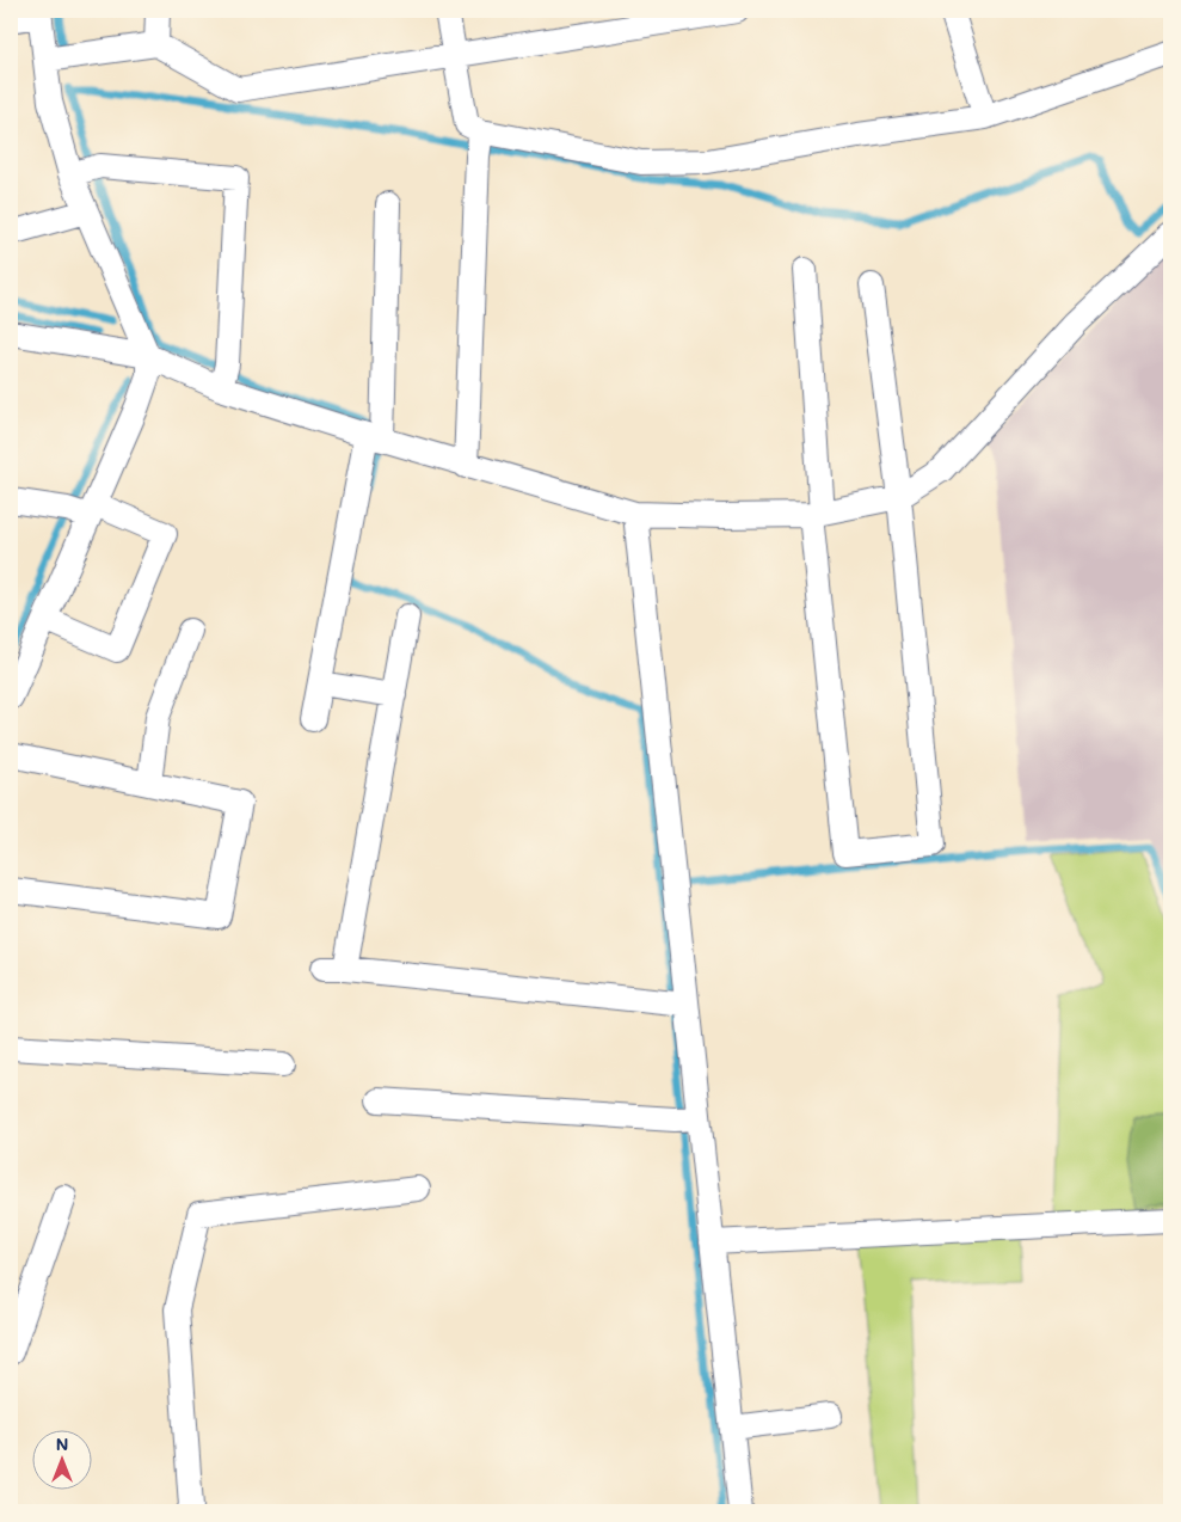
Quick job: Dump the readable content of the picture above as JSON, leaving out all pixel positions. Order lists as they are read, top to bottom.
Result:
{
  "north": "top"
}
